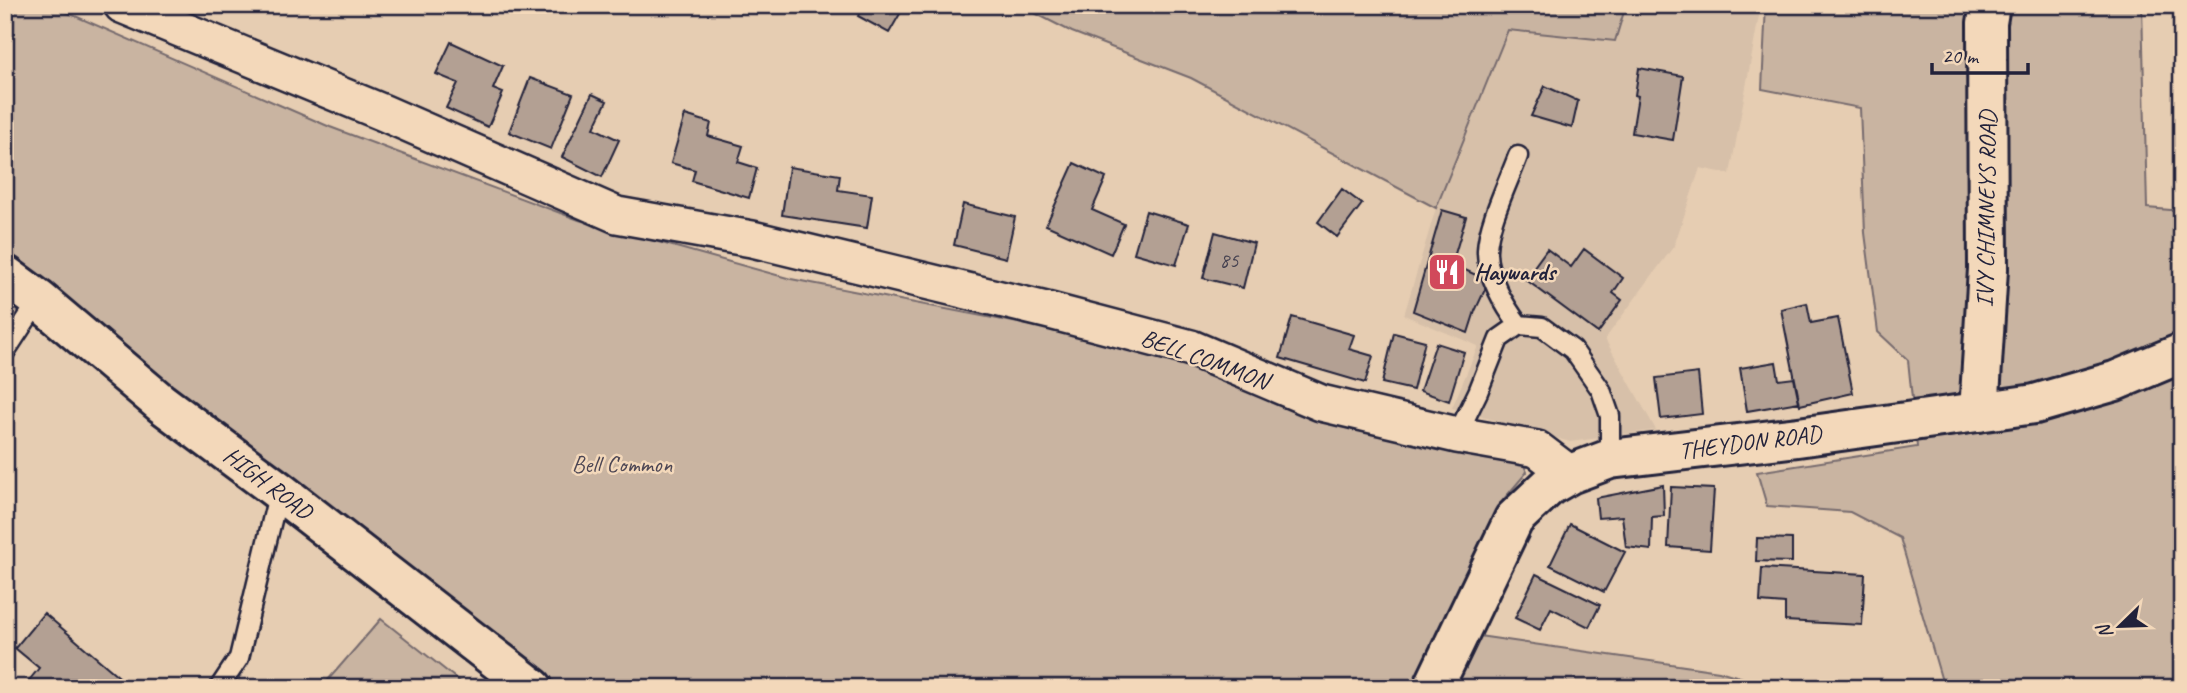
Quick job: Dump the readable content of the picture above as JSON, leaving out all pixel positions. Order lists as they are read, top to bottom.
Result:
{
  "streets": {
    "street": [
      "IVY CHIMNEYS ROAD",
      "BELL COMMON",
      "THEYDON ROAD",
      "HIGH ROAD"
    ]
  },
  "crossings": [
    ["IVY CHIMNEYS ROAD", "THEYDON ROAD"],
    ["BELL COMMON", "THEYDON ROAD"]
  ],
  "parks": ["Bell Common"],
  "places": {
    "restaurant": ["Haywards"]
  },
  "house_numbers": ["85"],
  "scale_bar": "20 m",
  "north": "bottom left"
}
